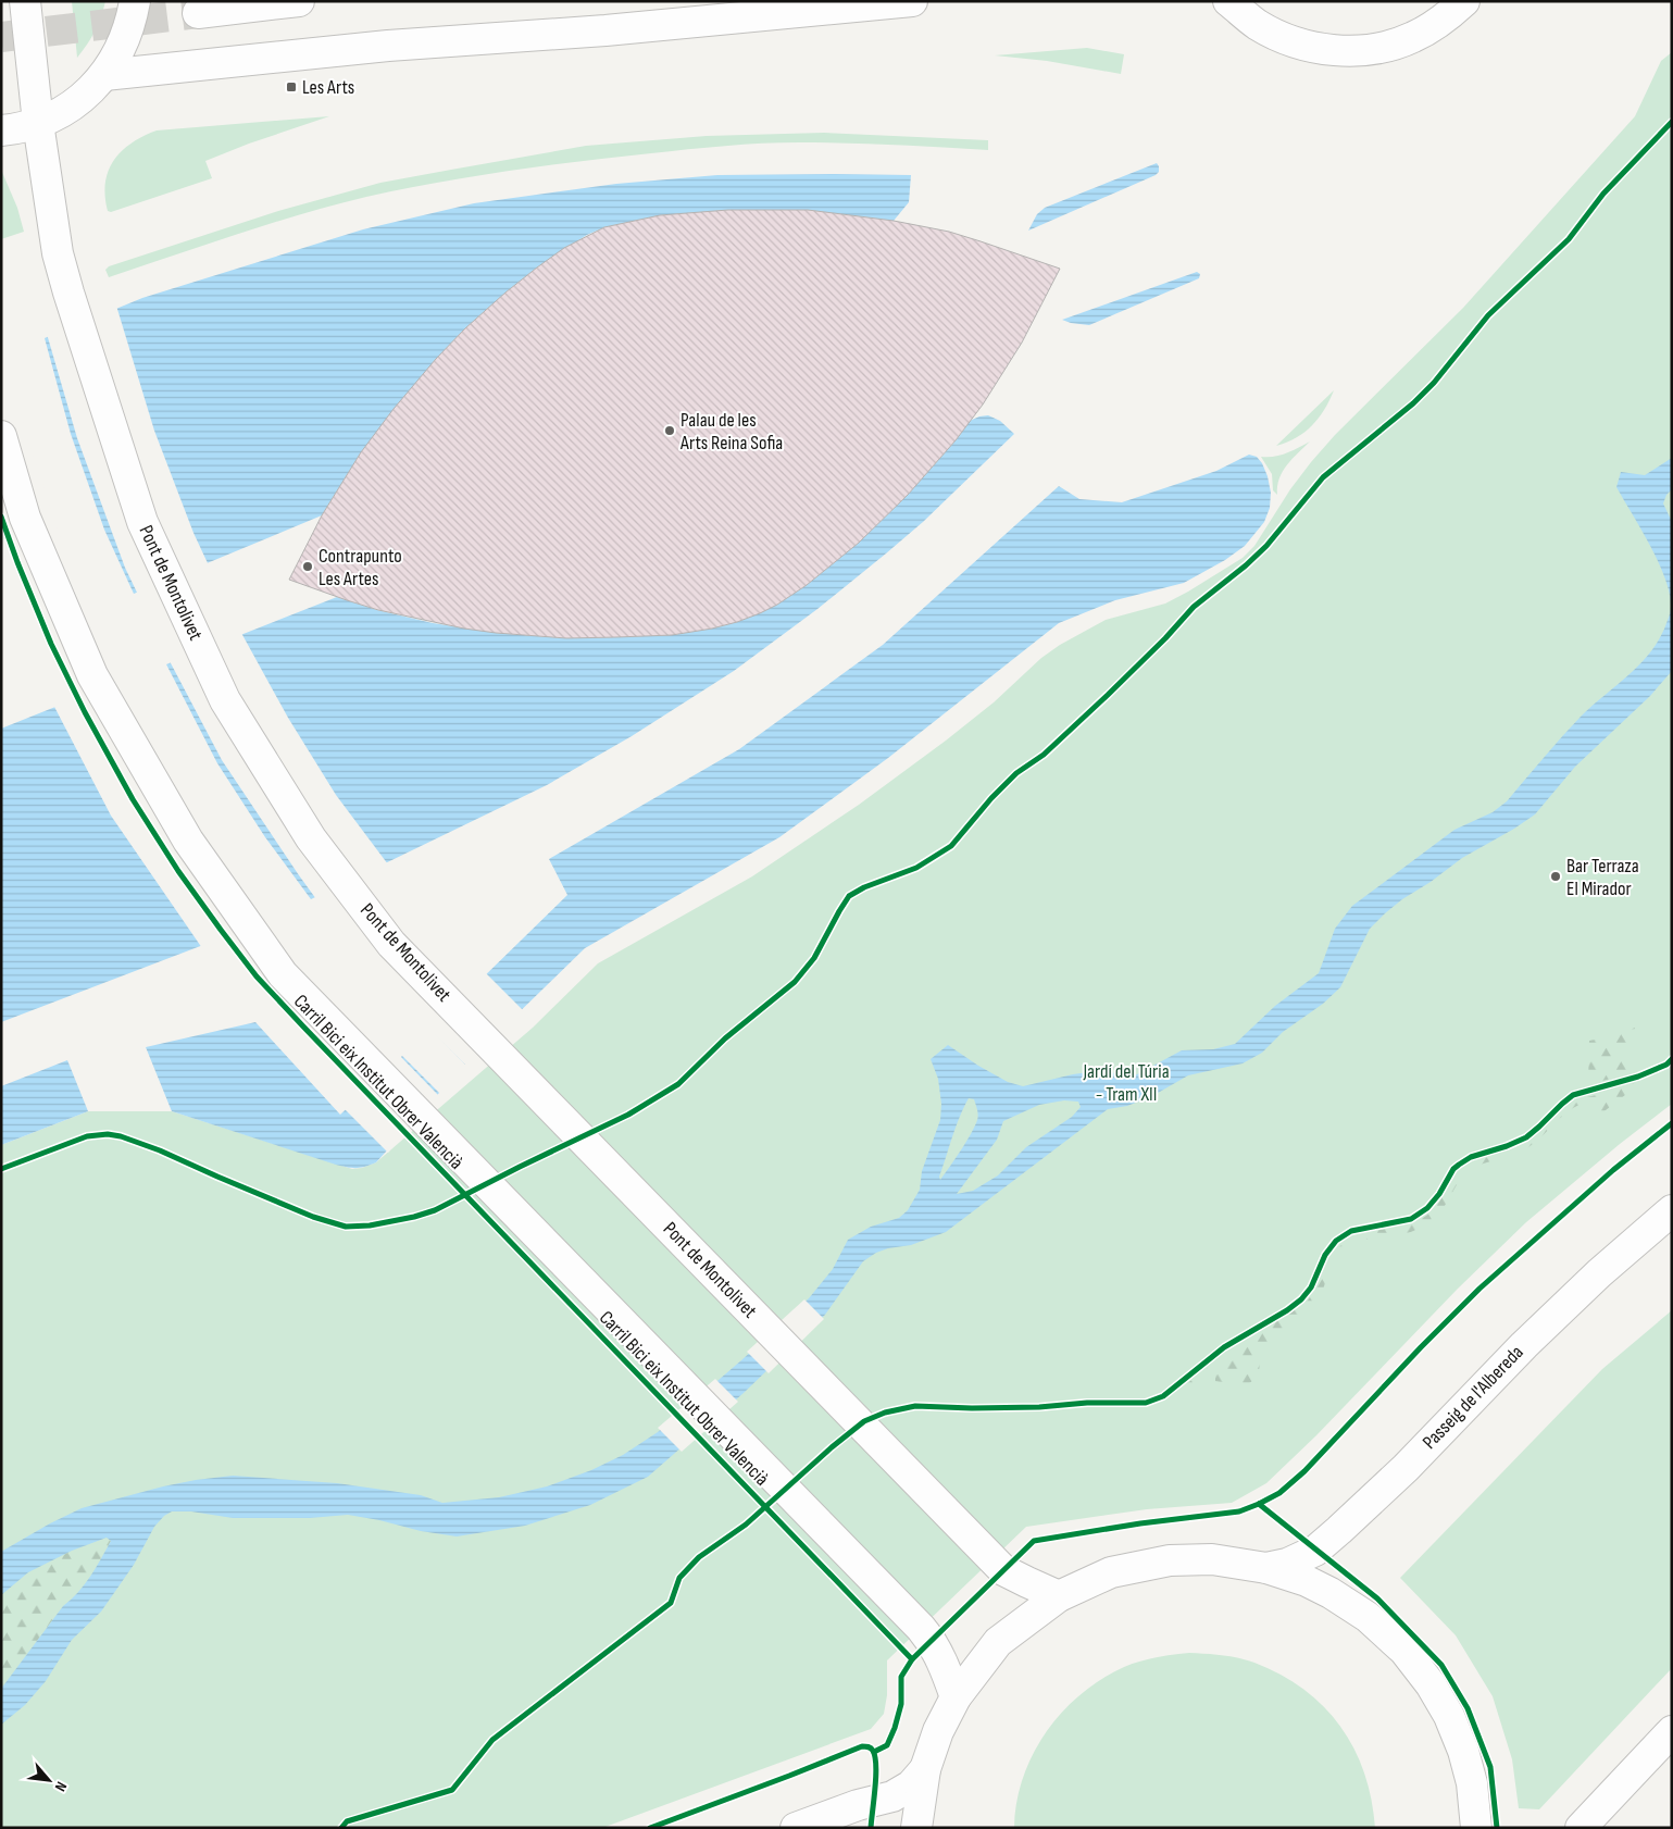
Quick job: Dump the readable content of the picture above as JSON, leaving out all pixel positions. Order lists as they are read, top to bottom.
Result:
{
  "streets": {
    "main road": ["Pont de Montolivet", "Passeig de l'Albereda"],
    "cycle path": ["Carril Bici eix Institut Obrer Valencià"]
  },
  "parks": ["Jardí del Túria - Tram XII"],
  "places": {
    "transit": ["Les Arts"],
    "other": ["Palau de les Arts Reina Sofia", "Contrapunto Les Artes", "Bar Terraza El Mirador"]
  },
  "north": "bottom right"
}
